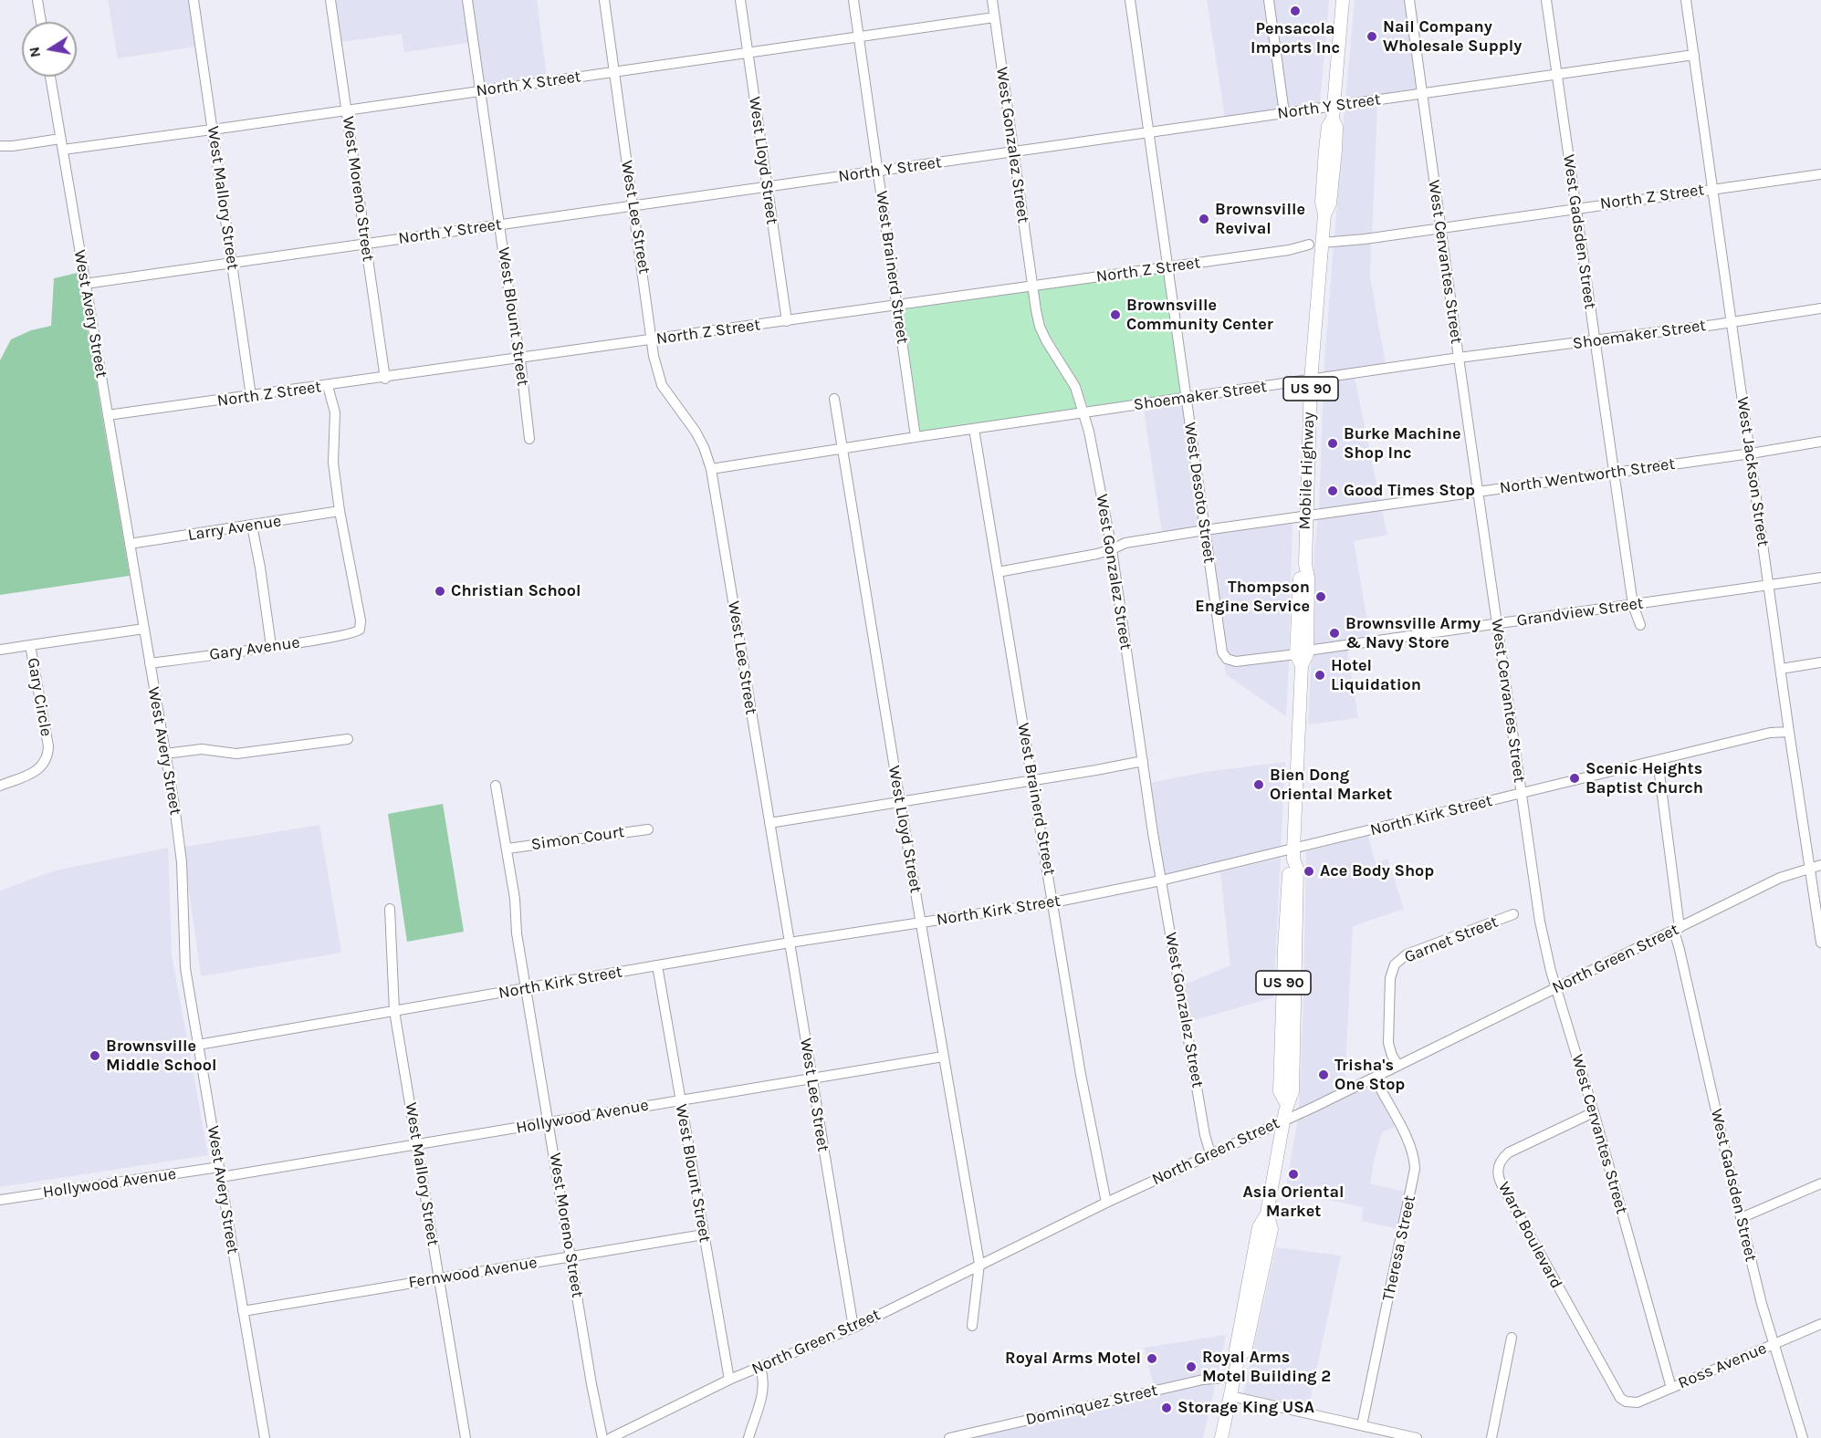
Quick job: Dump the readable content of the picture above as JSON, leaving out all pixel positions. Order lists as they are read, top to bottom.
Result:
{
  "streets": {
    "main road": ["US 90", "Mobile Highway"],
    "street": [
      "North X Street",
      "North Y Street",
      "West Gonzalez Street",
      "West Lloyd Street",
      "West Moreno Street",
      "North Z Street",
      "West Mallory Street",
      "West Lee Street",
      "West Gadsden Street",
      "West Cervantes Street",
      "West Brainerd Street",
      "West Avery Street",
      "West Blount Street",
      "Shoemaker Street",
      "West Jackson Street",
      "North Wentworth Street",
      "West Desoto Street",
      "Larry Avenue",
      "Grandview Street",
      "Gary Avenue",
      "Gary Circle",
      "North Kirk Street",
      "Simon Court",
      "Garnet Street",
      "North Green Street",
      "Hollywood Avenue",
      "Ward Boulevard",
      "Theresa Street",
      "Fernwood Avenue",
      "Ross Avenue",
      "Dominquez Street"
    ]
  },
  "crossings": [
    ["North X Street", "West Gonzalez Street"],
    ["North X Street", "West Lloyd Street"],
    ["North X Street", "West Moreno Street"],
    ["North X Street", "West Mallory Street"],
    ["North X Street", "West Lee Street"],
    ["North X Street", "West Brainerd Street"],
    ["North X Street", "West Avery Street"],
    ["North X Street", "West Blount Street"],
    ["North Y Street", "West Gonzalez Street"],
    ["North Y Street", "West Lloyd Street"],
    ["North Y Street", "West Moreno Street"],
    ["North Y Street", "West Mallory Street"],
    ["North Y Street", "West Lee Street"],
    ["North Y Street", "West Gadsden Street"],
    ["North Y Street", "West Cervantes Street"],
    ["North Y Street", "West Brainerd Street"],
    ["North Y Street", "West Avery Street"],
    ["North Y Street", "West Blount Street"],
    ["North Y Street", "Mobile Highway"],
    ["North Y Street", "West Jackson Street"],
    ["North Y Street", "West Desoto Street"],
    ["West Gonzalez Street", "North Z Street"],
    ["West Gonzalez Street", "Shoemaker Street"],
    ["West Gonzalez Street", "North Wentworth Street"],
    ["West Gonzalez Street", "North Kirk Street"],
    ["West Gonzalez Street", "North Green Street"],
    ["West Lloyd Street", "North Z Street"],
    ["West Lloyd Street", "Shoemaker Street"],
    ["West Lloyd Street", "North Kirk Street"],
    ["West Lloyd Street", "North Green Street"],
    ["West Lloyd Street", "Hollywood Avenue"],
    ["West Moreno Street", "North Z Street"],
    ["West Moreno Street", "North Kirk Street"],
    ["West Moreno Street", "Simon Court"],
    ["West Moreno Street", "Hollywood Avenue"],
    ["West Moreno Street", "Fernwood Avenue"],
    ["North Z Street", "West Mallory Street"],
    ["North Z Street", "West Lee Street"],
    ["North Z Street", "West Gadsden Street"],
    ["North Z Street", "West Cervantes Street"],
    ["North Z Street", "West Brainerd Street"],
    ["North Z Street", "West Avery Street"],
    ["North Z Street", "West Blount Street"],
    ["North Z Street", "Mobile Highway"],
    ["North Z Street", "West Jackson Street"],
    ["North Z Street", "West Desoto Street"],
    ["West Mallory Street", "North Kirk Street"],
    ["West Mallory Street", "Hollywood Avenue"],
    ["West Mallory Street", "Fernwood Avenue"],
    ["West Lee Street", "Shoemaker Street"],
    ["West Lee Street", "North Kirk Street"],
    ["West Lee Street", "North Green Street"],
    ["West Lee Street", "Hollywood Avenue"],
    ["West Gadsden Street", "Shoemaker Street"],
    ["West Gadsden Street", "North Wentworth Street"],
    ["West Gadsden Street", "Grandview Street"],
    ["West Gadsden Street", "North Kirk Street"],
    ["West Gadsden Street", "North Green Street"],
    ["West Gadsden Street", "Ross Avenue"],
    ["West Cervantes Street", "Shoemaker Street"],
    ["West Cervantes Street", "North Wentworth Street"],
    ["West Cervantes Street", "Grandview Street"],
    ["West Cervantes Street", "North Kirk Street"],
    ["West Cervantes Street", "North Green Street"],
    ["West Cervantes Street", "Ward Boulevard"],
    ["West Cervantes Street", "Ross Avenue"],
    ["West Brainerd Street", "Shoemaker Street"],
    ["West Brainerd Street", "North Wentworth Street"],
    ["West Brainerd Street", "North Kirk Street"],
    ["West Brainerd Street", "North Green Street"],
    ["West Avery Street", "Larry Avenue"],
    ["West Avery Street", "Gary Avenue"],
    ["West Avery Street", "Gary Circle"],
    ["West Avery Street", "North Kirk Street"],
    ["West Avery Street", "Hollywood Avenue"],
    ["West Avery Street", "Fernwood Avenue"],
    ["West Blount Street", "North Kirk Street"],
    ["West Blount Street", "North Green Street"],
    ["West Blount Street", "Hollywood Avenue"],
    ["West Blount Street", "Fernwood Avenue"],
    ["Shoemaker Street", "Mobile Highway"],
    ["Shoemaker Street", "West Jackson Street"],
    ["Shoemaker Street", "West Desoto Street"],
    ["Mobile Highway", "North Wentworth Street"],
    ["Mobile Highway", "Grandview Street"],
    ["Mobile Highway", "North Kirk Street"],
    ["Mobile Highway", "North Green Street"],
    ["Mobile Highway", "Dominquez Street"],
    ["West Jackson Street", "North Wentworth Street"],
    ["West Jackson Street", "Grandview Street"],
    ["West Jackson Street", "North Kirk Street"],
    ["West Jackson Street", "North Green Street"],
    ["North Wentworth Street", "West Desoto Street"],
    ["West Desoto Street", "Grandview Street"],
    ["Larry Avenue", "Gary Avenue"],
    ["Garnet Street", "North Green Street"],
    ["North Green Street", "Theresa Street"],
    ["Ward Boulevard", "Ross Avenue"]
  ],
  "places": [
    "Pensacola Imports Inc",
    "Nail Company Wholesale Supply",
    "Brownsville Revival",
    "Brownsville Community Center",
    "Burke Machine Shop Inc",
    "Good Times Stop",
    "Christian School",
    "Thompson Engine Service",
    "Brownsville Army & Navy Store",
    "Hotel Liquidation",
    "Scenic Heights Baptist Church",
    "Bien Dong Oriental Market",
    "Ace Body Shop",
    "Brownsville Middle School",
    "Trisha's One Stop",
    "Asia Oriental Market",
    "Royal Arms Motel",
    "Royal Arms Motel Building 2",
    "Storage King USA"
  ],
  "north": "left"
}
